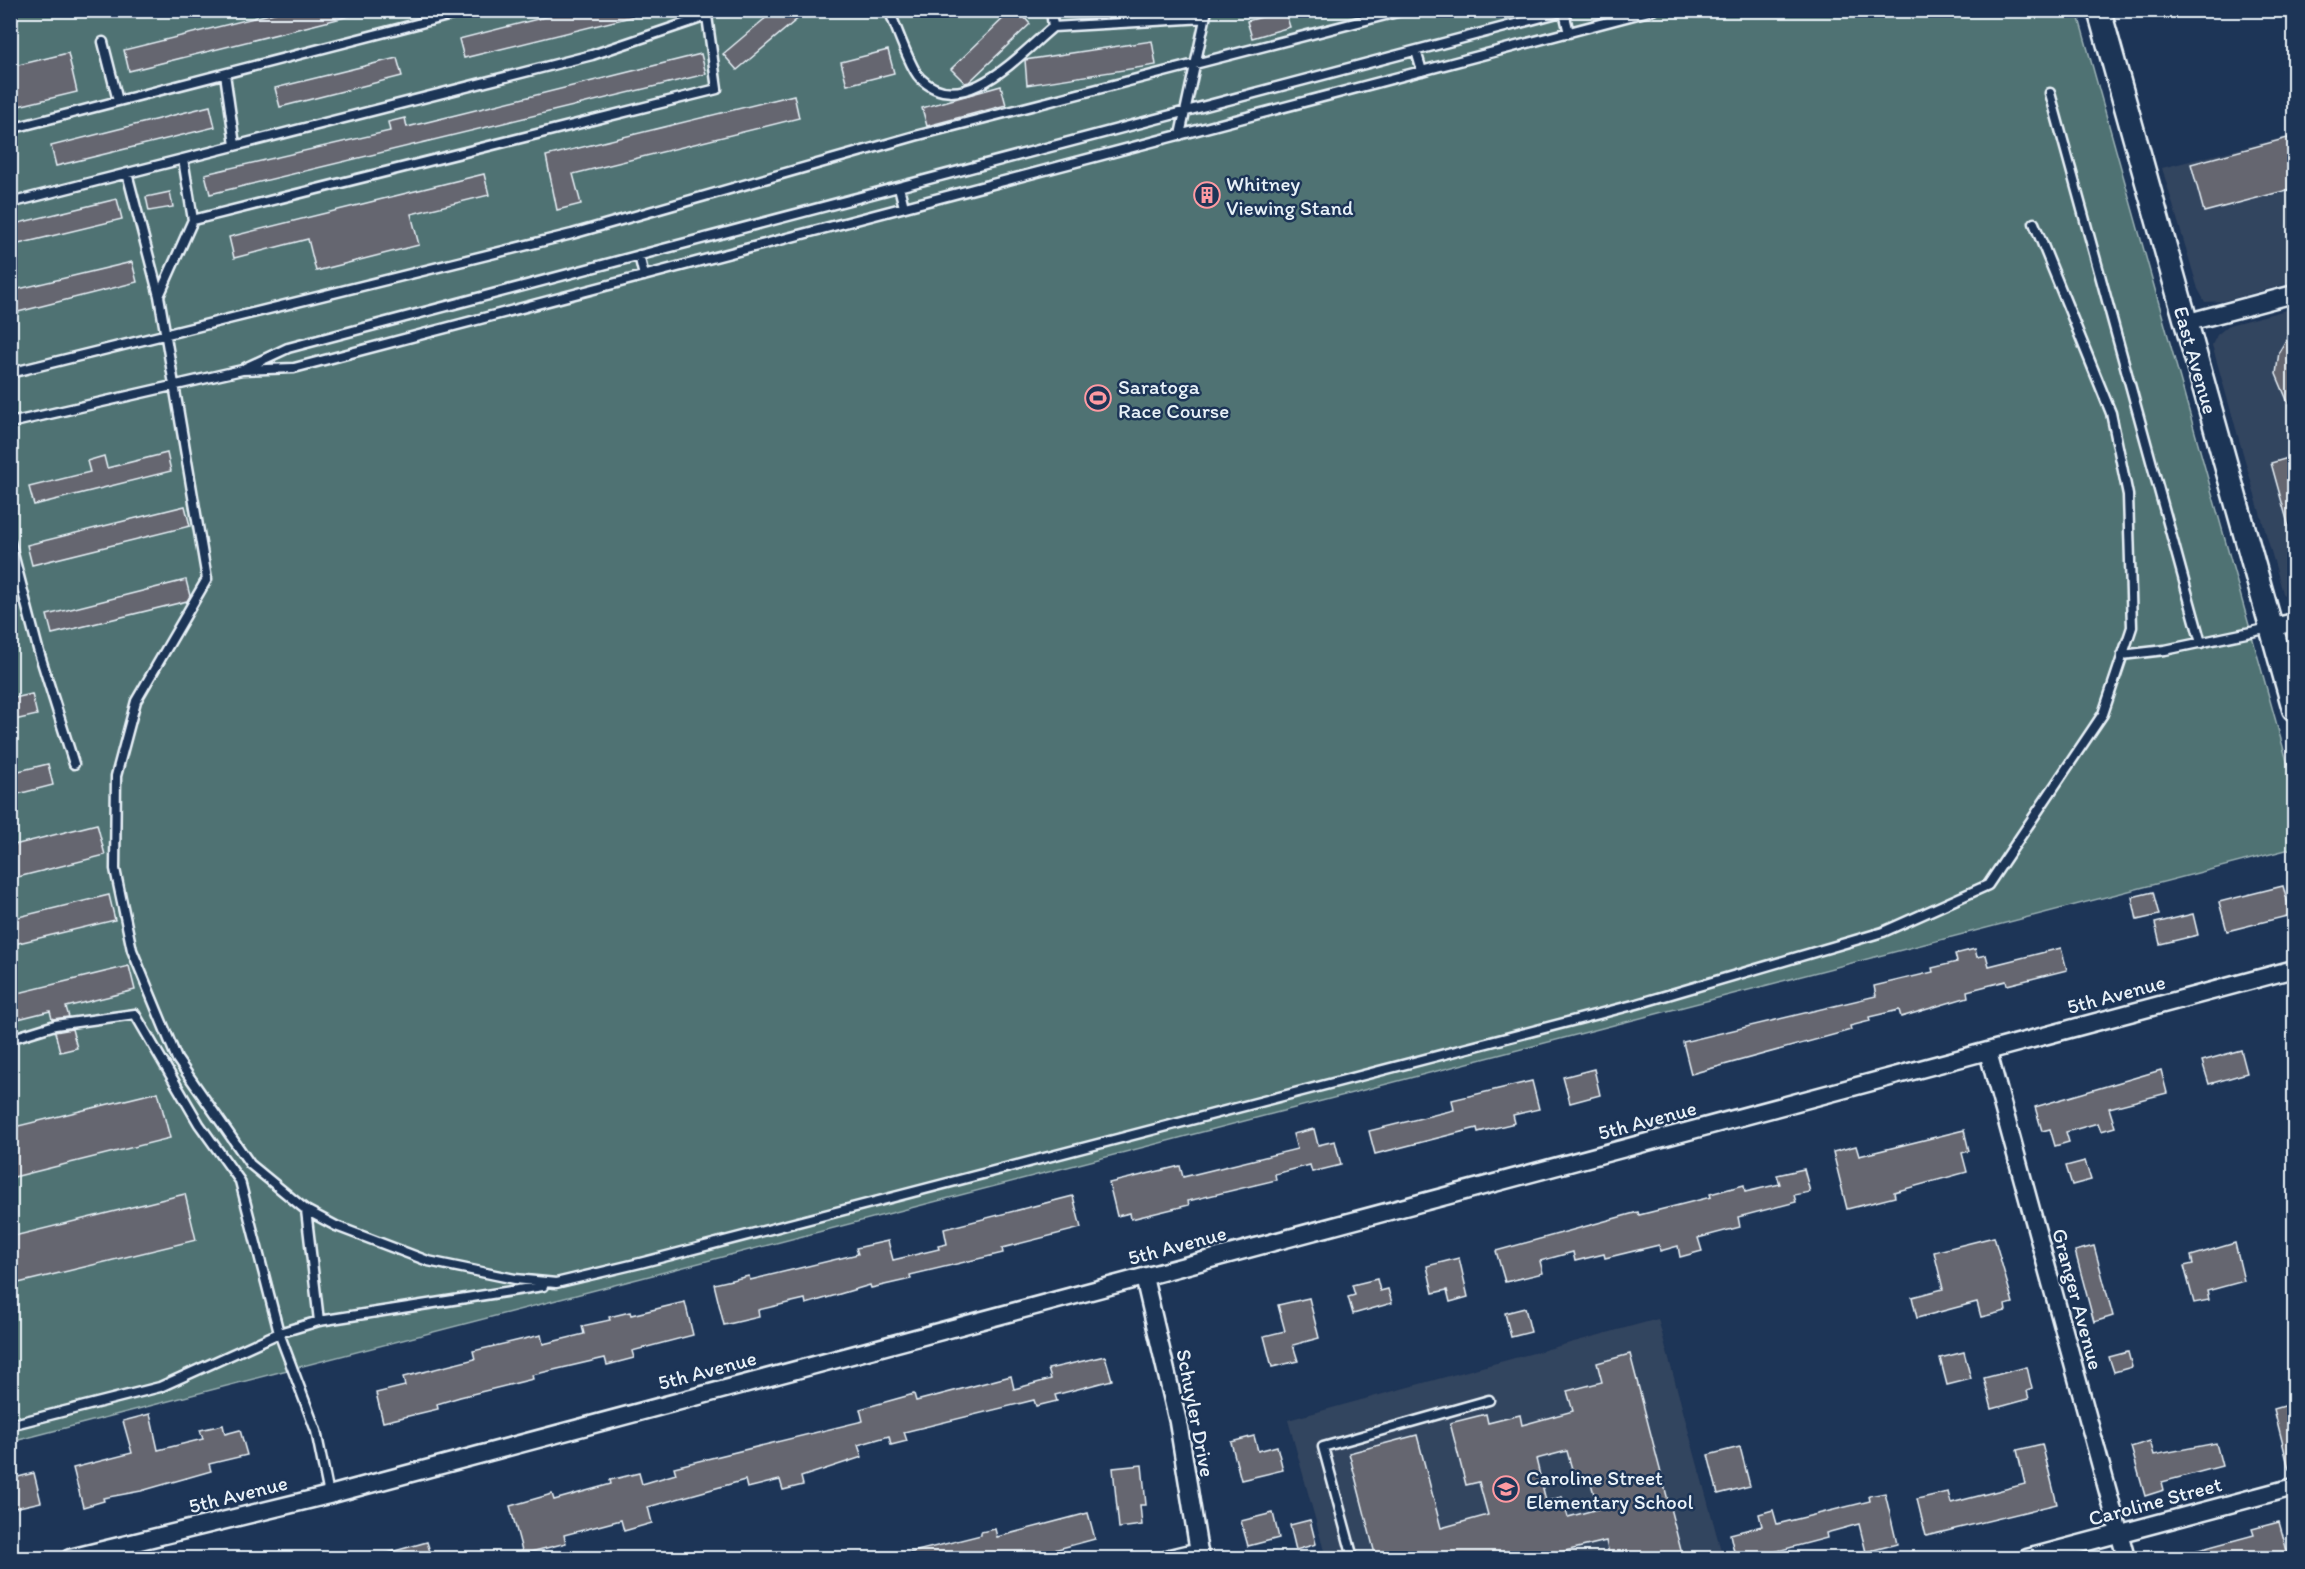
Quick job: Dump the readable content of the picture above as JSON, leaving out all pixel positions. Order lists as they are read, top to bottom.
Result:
{
  "streets": {
    "street": [
      "East Avenue",
      "5th Avenue",
      "Granger Avenue",
      "Schuyler Drive",
      "Caroline Street"
    ]
  },
  "crossings": [
    ["5th Avenue", "Granger Avenue"],
    ["5th Avenue", "Schuyler Drive"],
    ["Granger Avenue", "Caroline Street"]
  ],
  "places": {
    "building": ["Whitney Viewing Stand"],
    "sports": ["Saratoga Race Course"],
    "school or university": ["Caroline Street Elementary School"]
  }
}
